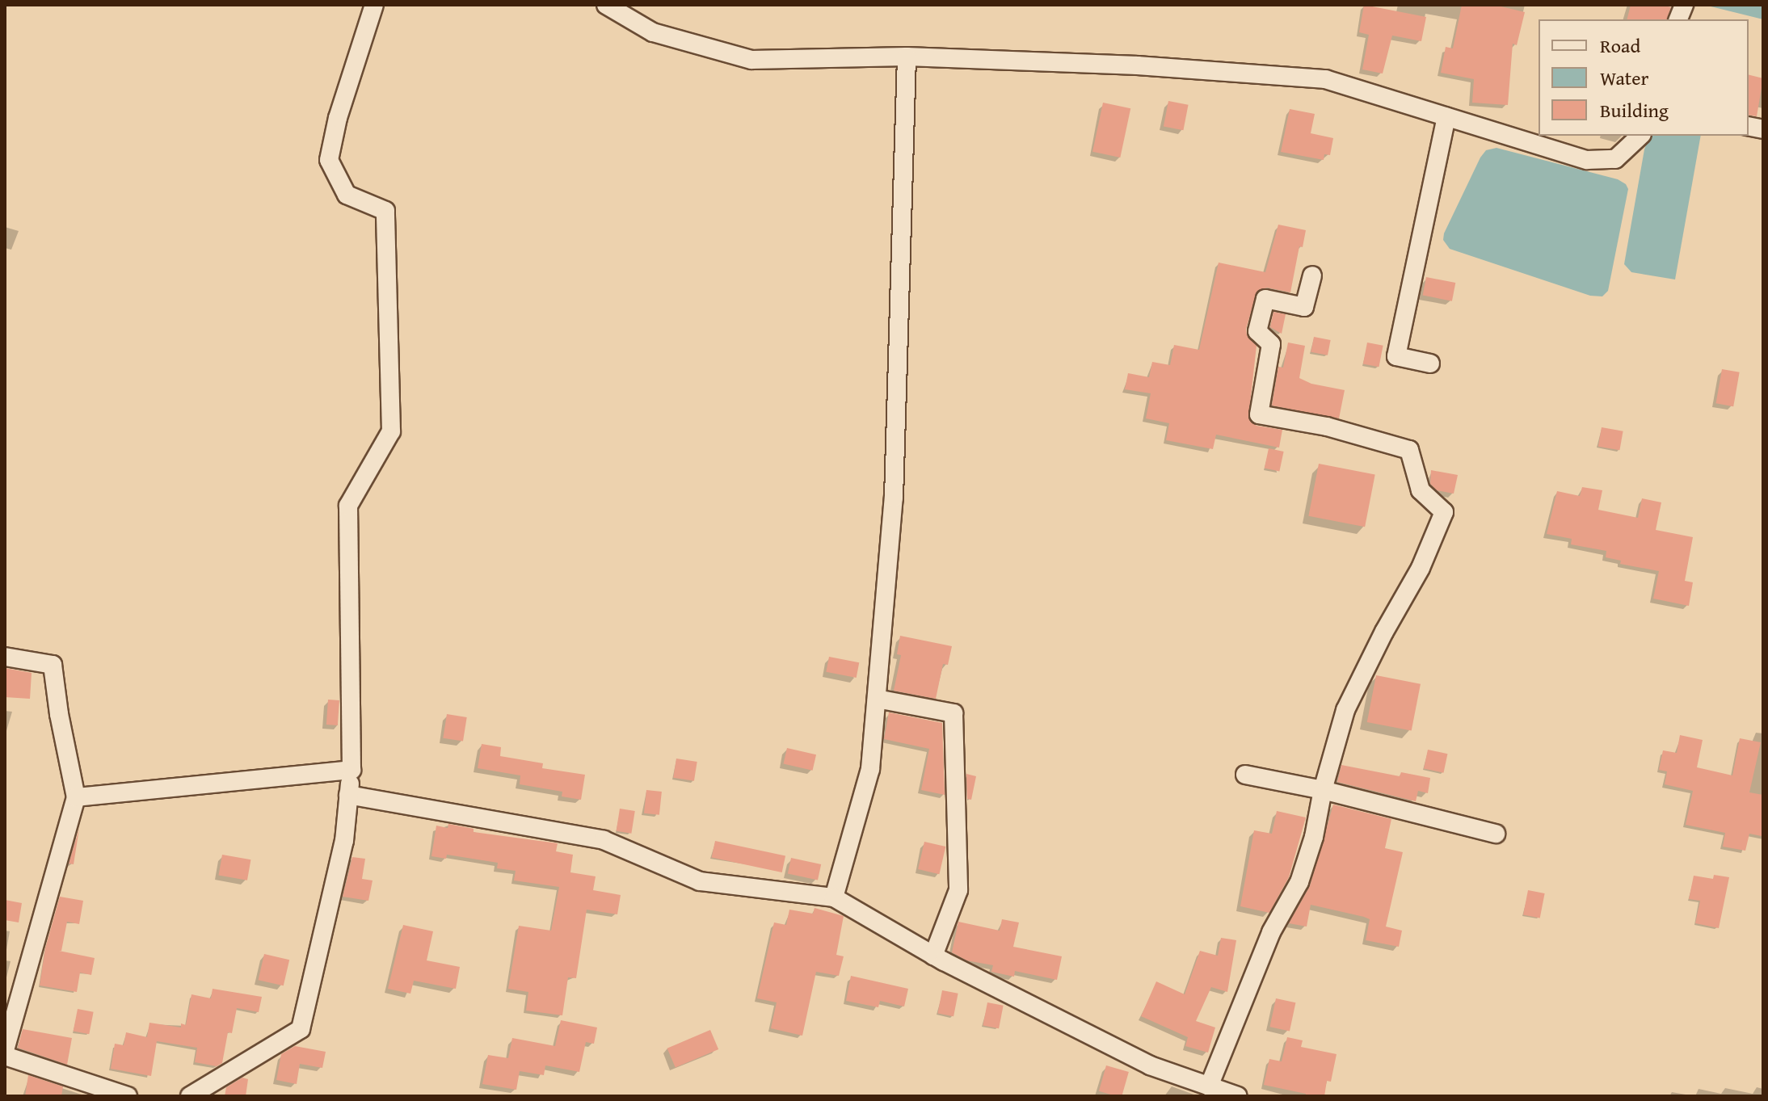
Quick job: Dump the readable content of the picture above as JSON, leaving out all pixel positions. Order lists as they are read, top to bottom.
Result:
{
  "legend": ["Road", "Water", "Building"]
}
